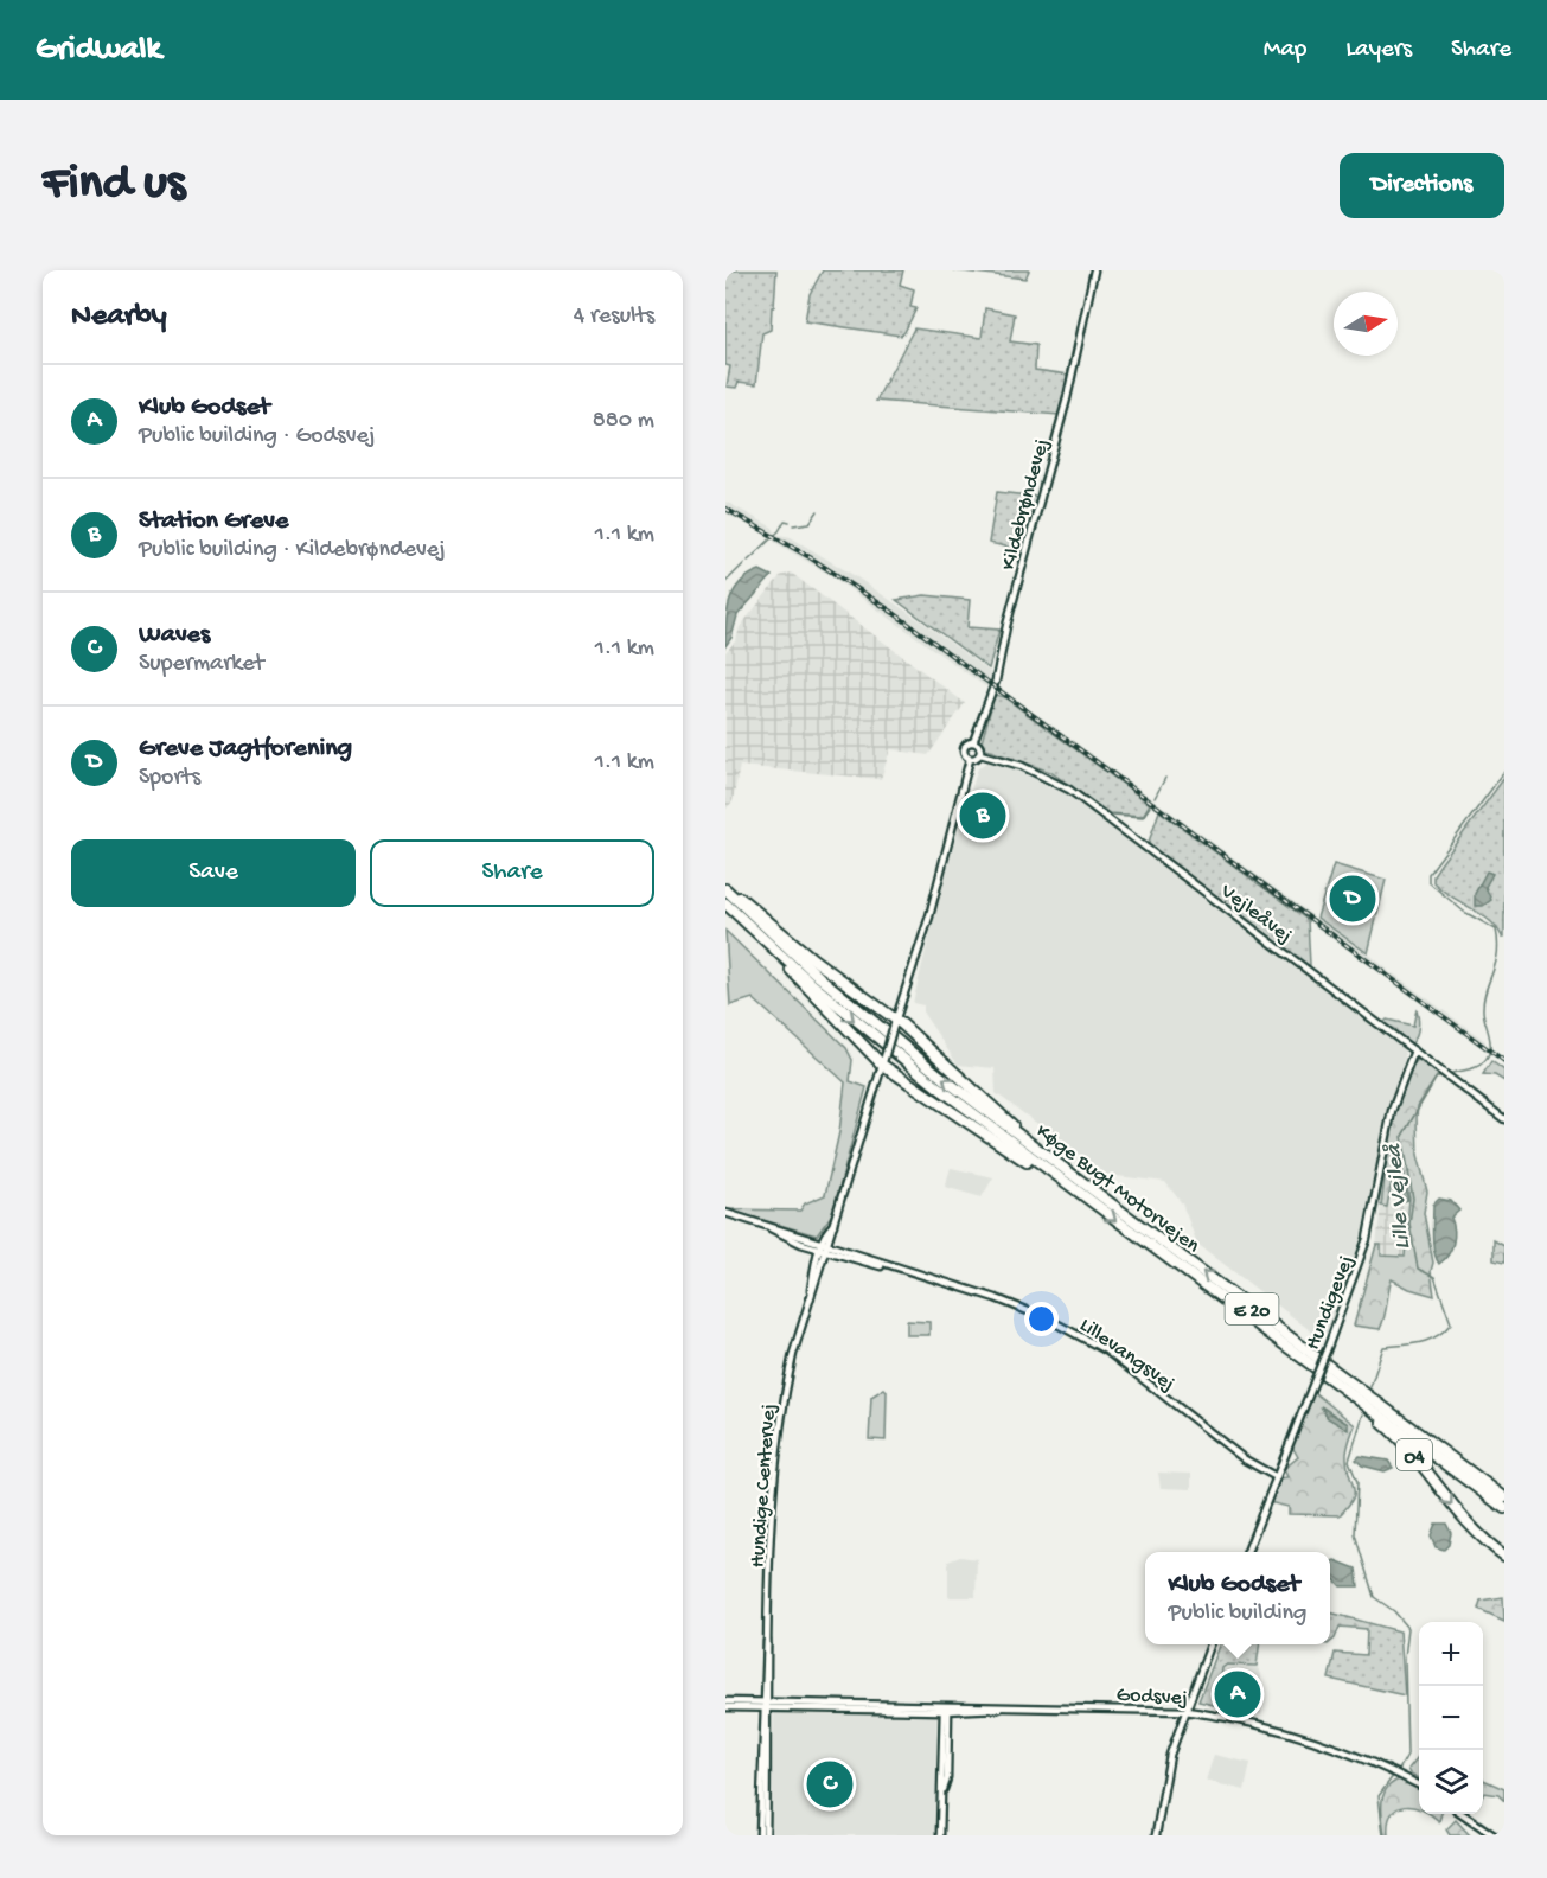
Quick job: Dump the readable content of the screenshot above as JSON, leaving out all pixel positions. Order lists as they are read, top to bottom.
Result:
{
  "streets": {
    "highway": ["Køge Bugt Motorvejen", "E 20", "O4"],
    "street": [
      "Kildebrøndevej",
      "Vejleåvej",
      "Hundigevej",
      "Lillevangsvej",
      "Hundige Centervej",
      "Godsvej"
    ]
  },
  "crossings": [
    ["Kildebrøndevej", "Vejleåvej"],
    ["Vejleåvej", "Hundigevej"],
    ["Køge Bugt Motorvejen", "O4"],
    ["Hundigevej", "Lillevangsvej"],
    ["Lillevangsvej", "Hundige Centervej"],
    ["Hundige Centervej", "Godsvej"]
  ],
  "water": ["Lille Vejleå"],
  "north": "right",
  "page": {
    "header": "Gridwalk",
    "nav": ["Map", "Layers", "Share"],
    "buttons": [
      "Directions",
      ["Save", "Share"]
    ],
    "title": "Find us",
    "heading": ["Nearby", "4 results"],
    "list": [
      {
        "mark": "A",
        "name": "Klub Godset",
        "note": "Public building · Godsvej",
        "value": "880 m"
      },
      {
        "mark": "B",
        "name": "Station Greve",
        "note": "Public building · Kildebrøndevej",
        "value": "1.1 km"
      },
      {
        "mark": "C",
        "name": "Waves",
        "note": "Supermarket",
        "value": "1.1 km"
      },
      {
        "mark": "D",
        "name": "Greve Jagtforening",
        "note": "Sports",
        "value": "1.1 km"
      }
    ],
    "pins": [
      "B",
      "D",
      "A",
      "C"
    ],
    "popup": ["Klub Godset", "Public building"],
    "map_buttons": ["+", "−"]
  }
}
